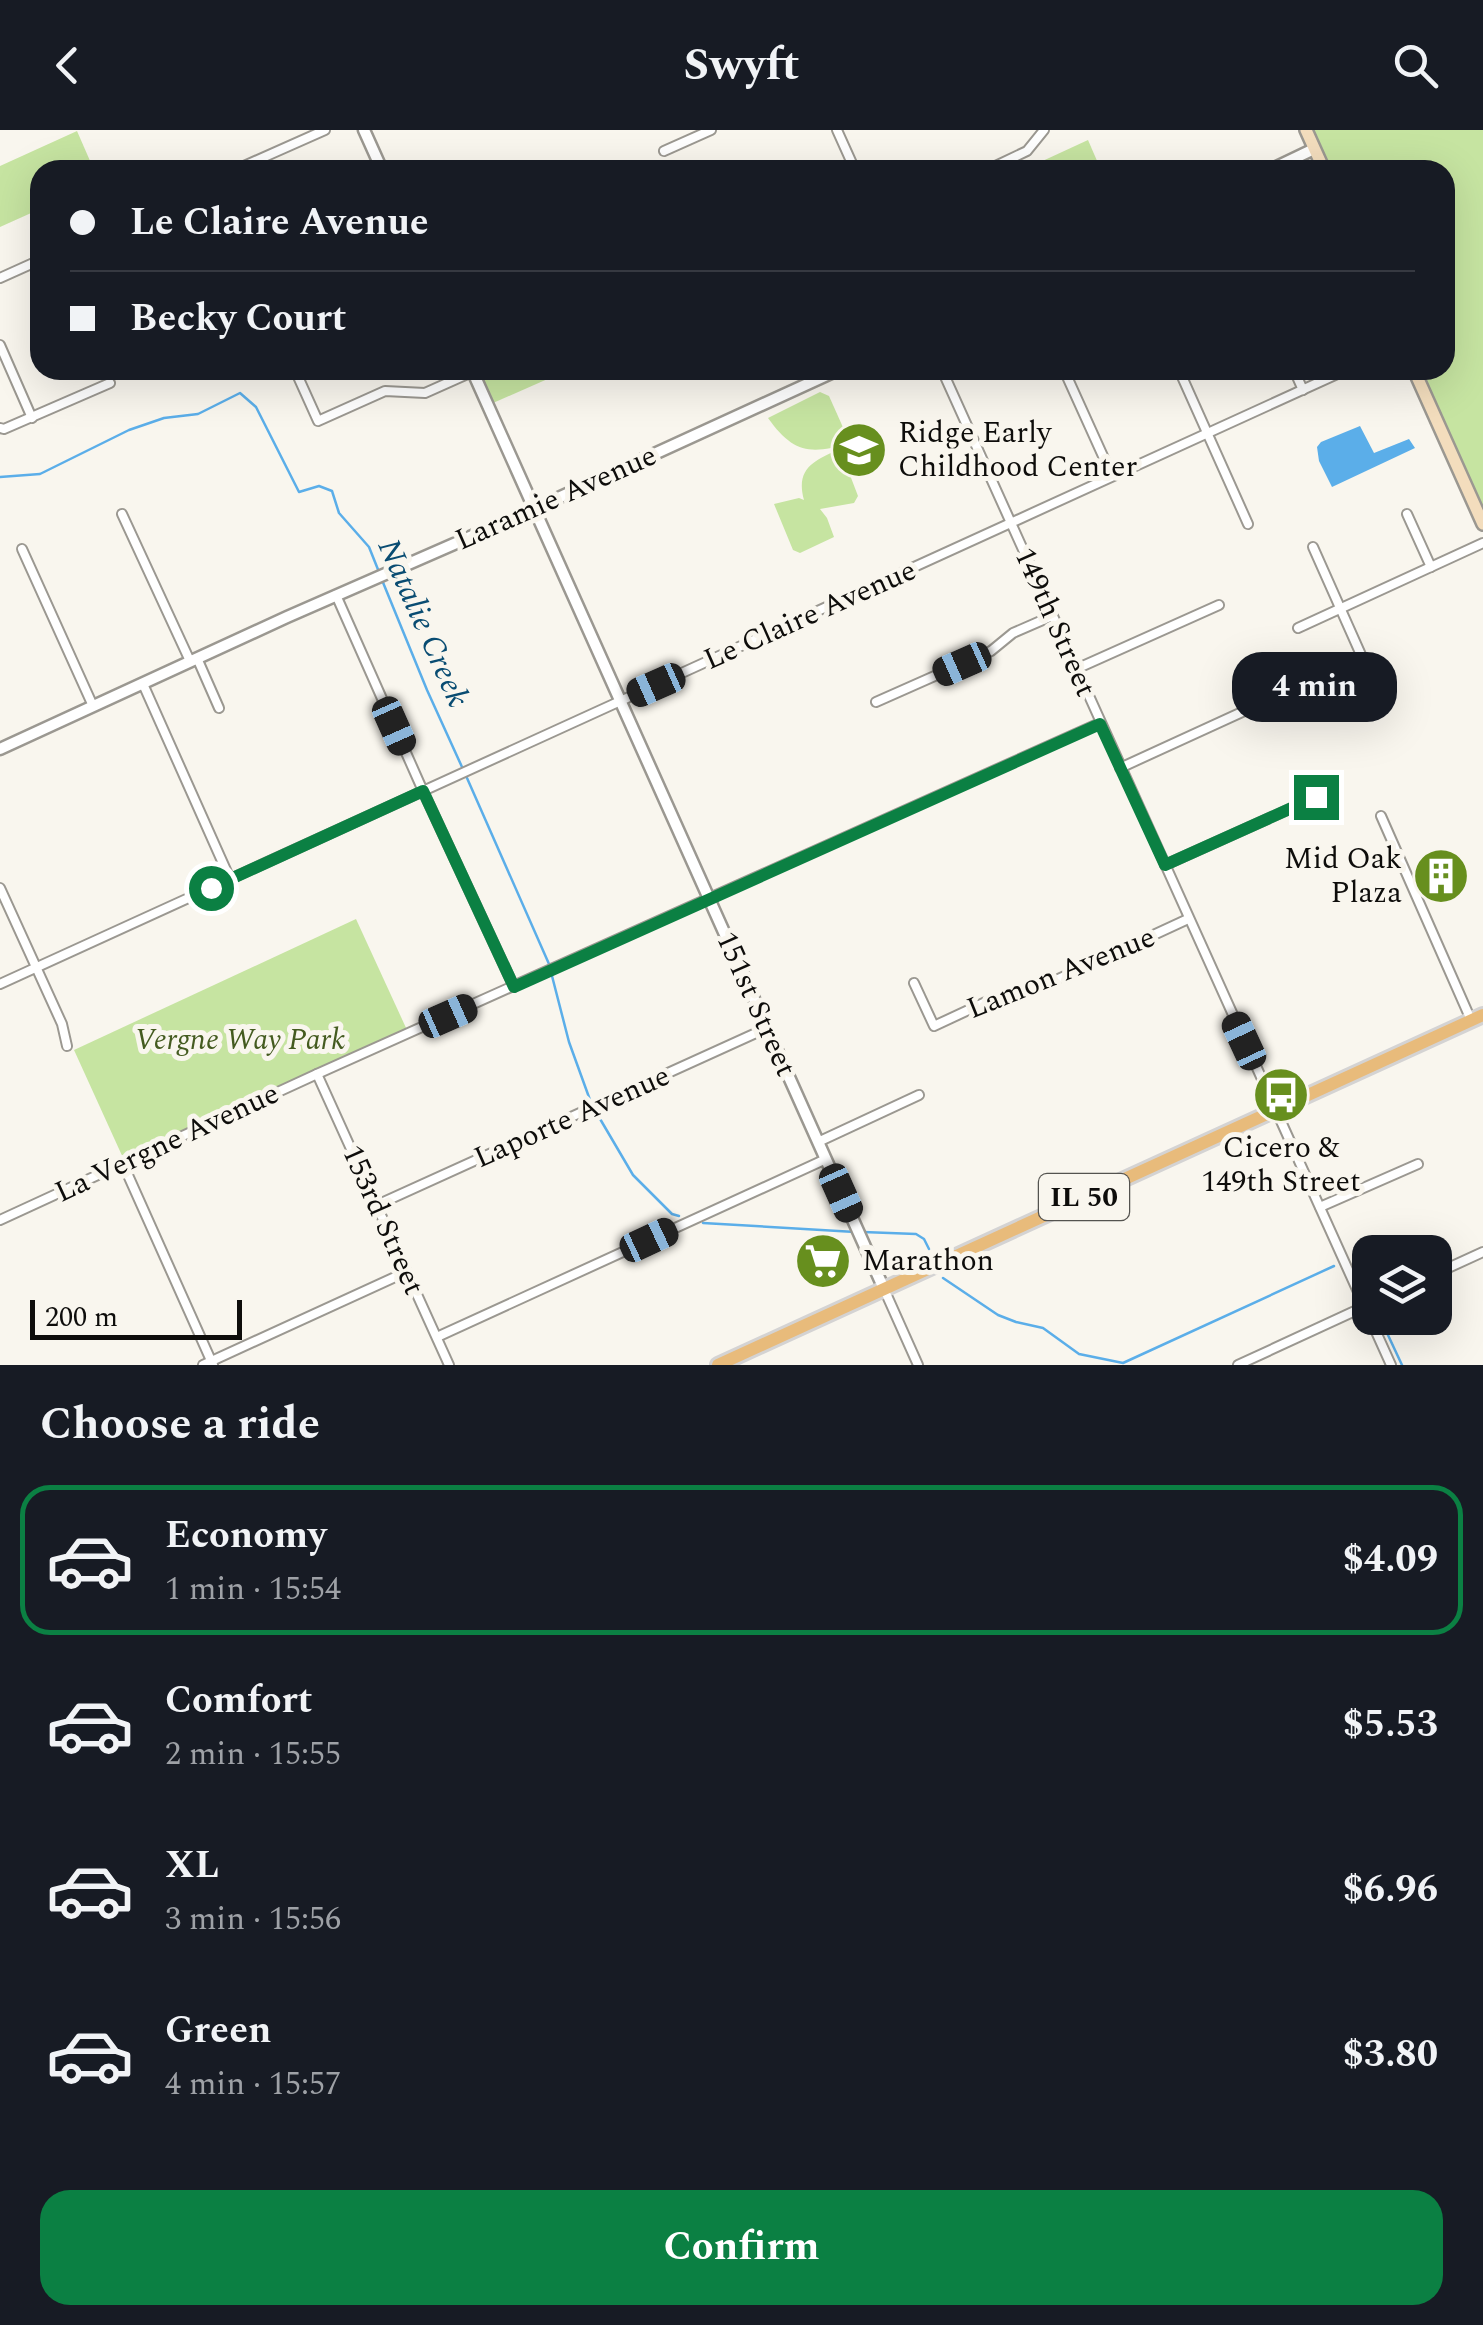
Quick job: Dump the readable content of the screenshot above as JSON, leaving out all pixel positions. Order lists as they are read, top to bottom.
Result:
{
  "streets": {
    "main road": ["IL 50"],
    "street": [
      "Laramie Avenue",
      "Le Claire Avenue",
      "149th Street",
      "Lamon Avenue",
      "151st Street",
      "Laporte Avenue",
      "La Vergne Avenue",
      "153rd Street"
    ]
  },
  "crossings": [
    ["Laramie Avenue", "151st Street"],
    ["Le Claire Avenue", "149th Street"],
    ["Le Claire Avenue", "151st Street"],
    ["149th Street", "Lamon Avenue"],
    ["149th Street", "La Vergne Avenue"],
    ["149th Street", "IL 50"],
    ["151st Street", "Laporte Avenue"],
    ["151st Street", "La Vergne Avenue"],
    ["151st Street", "IL 50"],
    ["Laporte Avenue", "153rd Street"],
    ["La Vergne Avenue", "153rd Street"]
  ],
  "water": ["Natalie Creek"],
  "parks": ["Vergne Way Park"],
  "places": {
    "school or university": ["Ridge Early Childhood Center"],
    "building": ["Mid Oak Plaza"],
    "bus stop": ["Cicero & 149th Street"],
    "supermarket": ["Marathon"]
  },
  "scale_bar": "200 m",
  "page": {
    "header": "Swyft",
    "banner": ["Le Claire Avenue", "Becky Court"],
    "bubble": "4 min",
    "scale": "200 m",
    "heading": "Choose a ride",
    "list": [
      {
        "name": "Economy",
        "note": "1 min · 15:54",
        "value": "$4.09"
      },
      {
        "name": "Comfort",
        "note": "2 min · 15:55",
        "value": "$5.53"
      },
      {
        "name": "XL",
        "note": "3 min · 15:56",
        "value": "$6.96"
      },
      {
        "name": "Green",
        "note": "4 min · 15:57",
        "value": "$3.80"
      }
    ],
    "buttons": "Confirm"
  }
}
